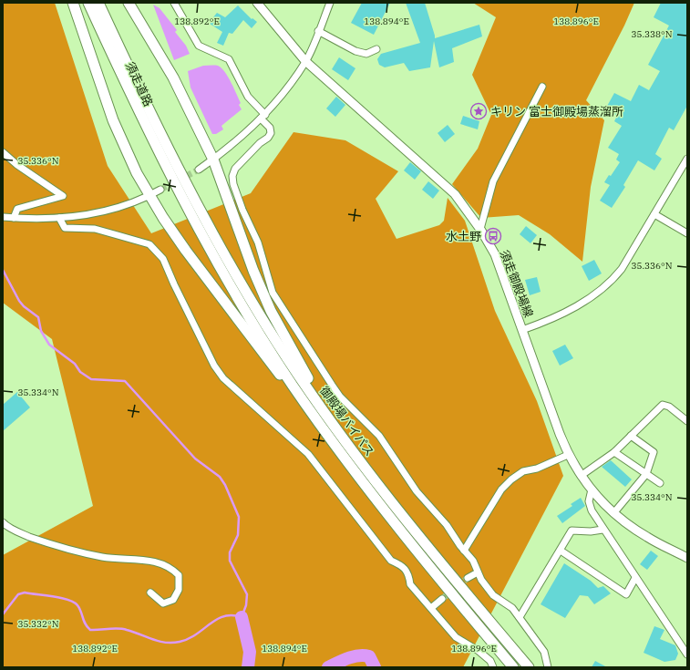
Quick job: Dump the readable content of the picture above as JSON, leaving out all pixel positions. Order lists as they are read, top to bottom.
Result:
{
  "streets": {
    "highway": ["須走道路", "御殿場バイパス"],
    "main road": ["須走御殿場線"]
  },
  "crossings": [
    ["須走道路", "御殿場バイパス"]
  ],
  "places": {
    "place": ["キリン 富士御殿場蒸溜所"],
    "bus stop": ["水土野"]
  },
  "coordinates": [
    "138.892°E",
    "138.894°E",
    "138.896°E",
    "35.338°N",
    "35.336°N",
    "35.334°N",
    "35.332°N"
  ]
}
